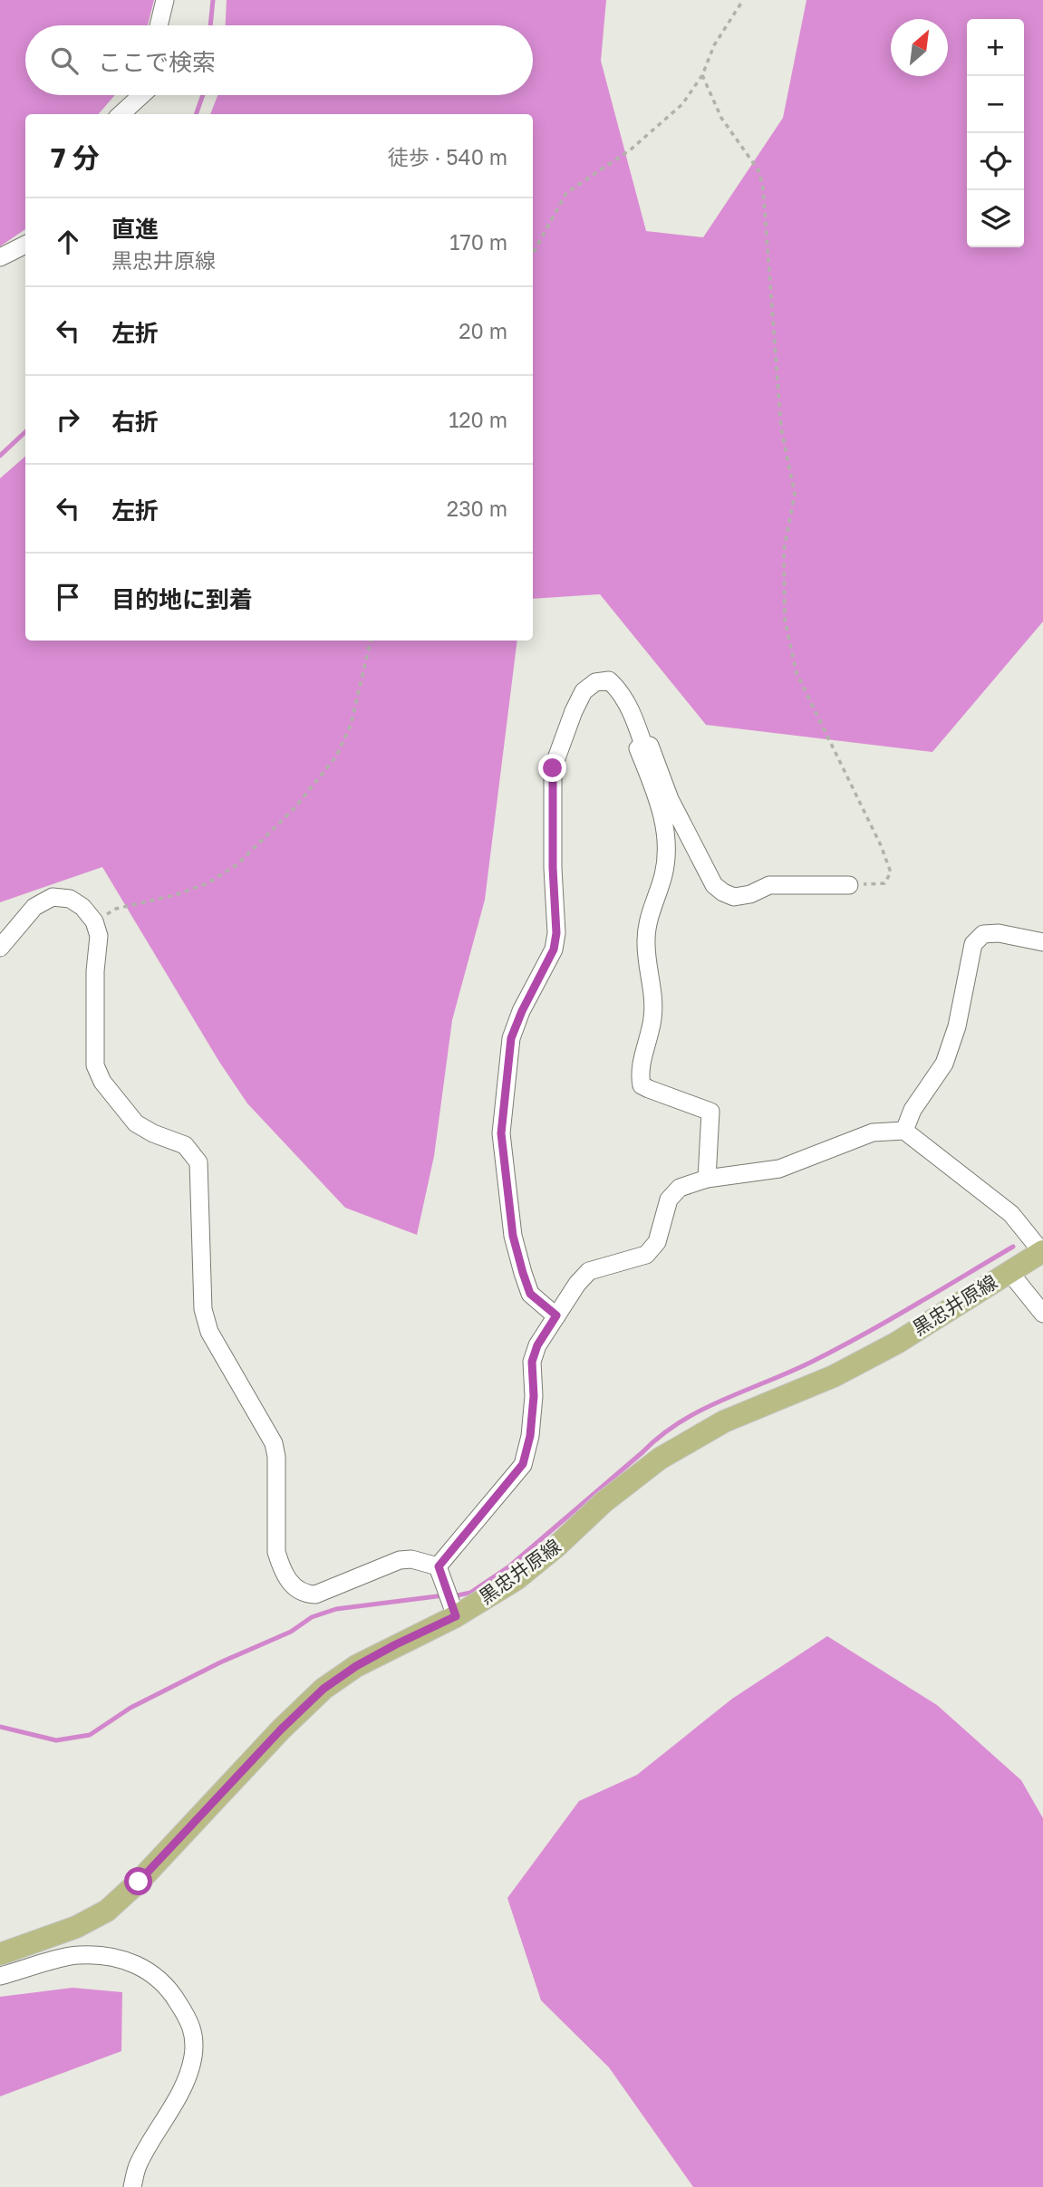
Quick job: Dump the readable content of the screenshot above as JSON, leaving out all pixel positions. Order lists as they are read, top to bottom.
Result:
{
  "streets": {
    "main road": ["黒忠井原線"]
  },
  "north": "top right",
  "page": {
    "map_buttons": ["+", "−"],
    "search": "ここで検索",
    "heading": ["7 分", "徒歩 · 540 m"],
    "list": [
      ["直進", "黒忠井原線", "170 m"],
      ["左折", "20 m"],
      ["右折", "120 m"],
      ["左折", "230 m"],
      "目的地に到着"
    ]
  }
}
